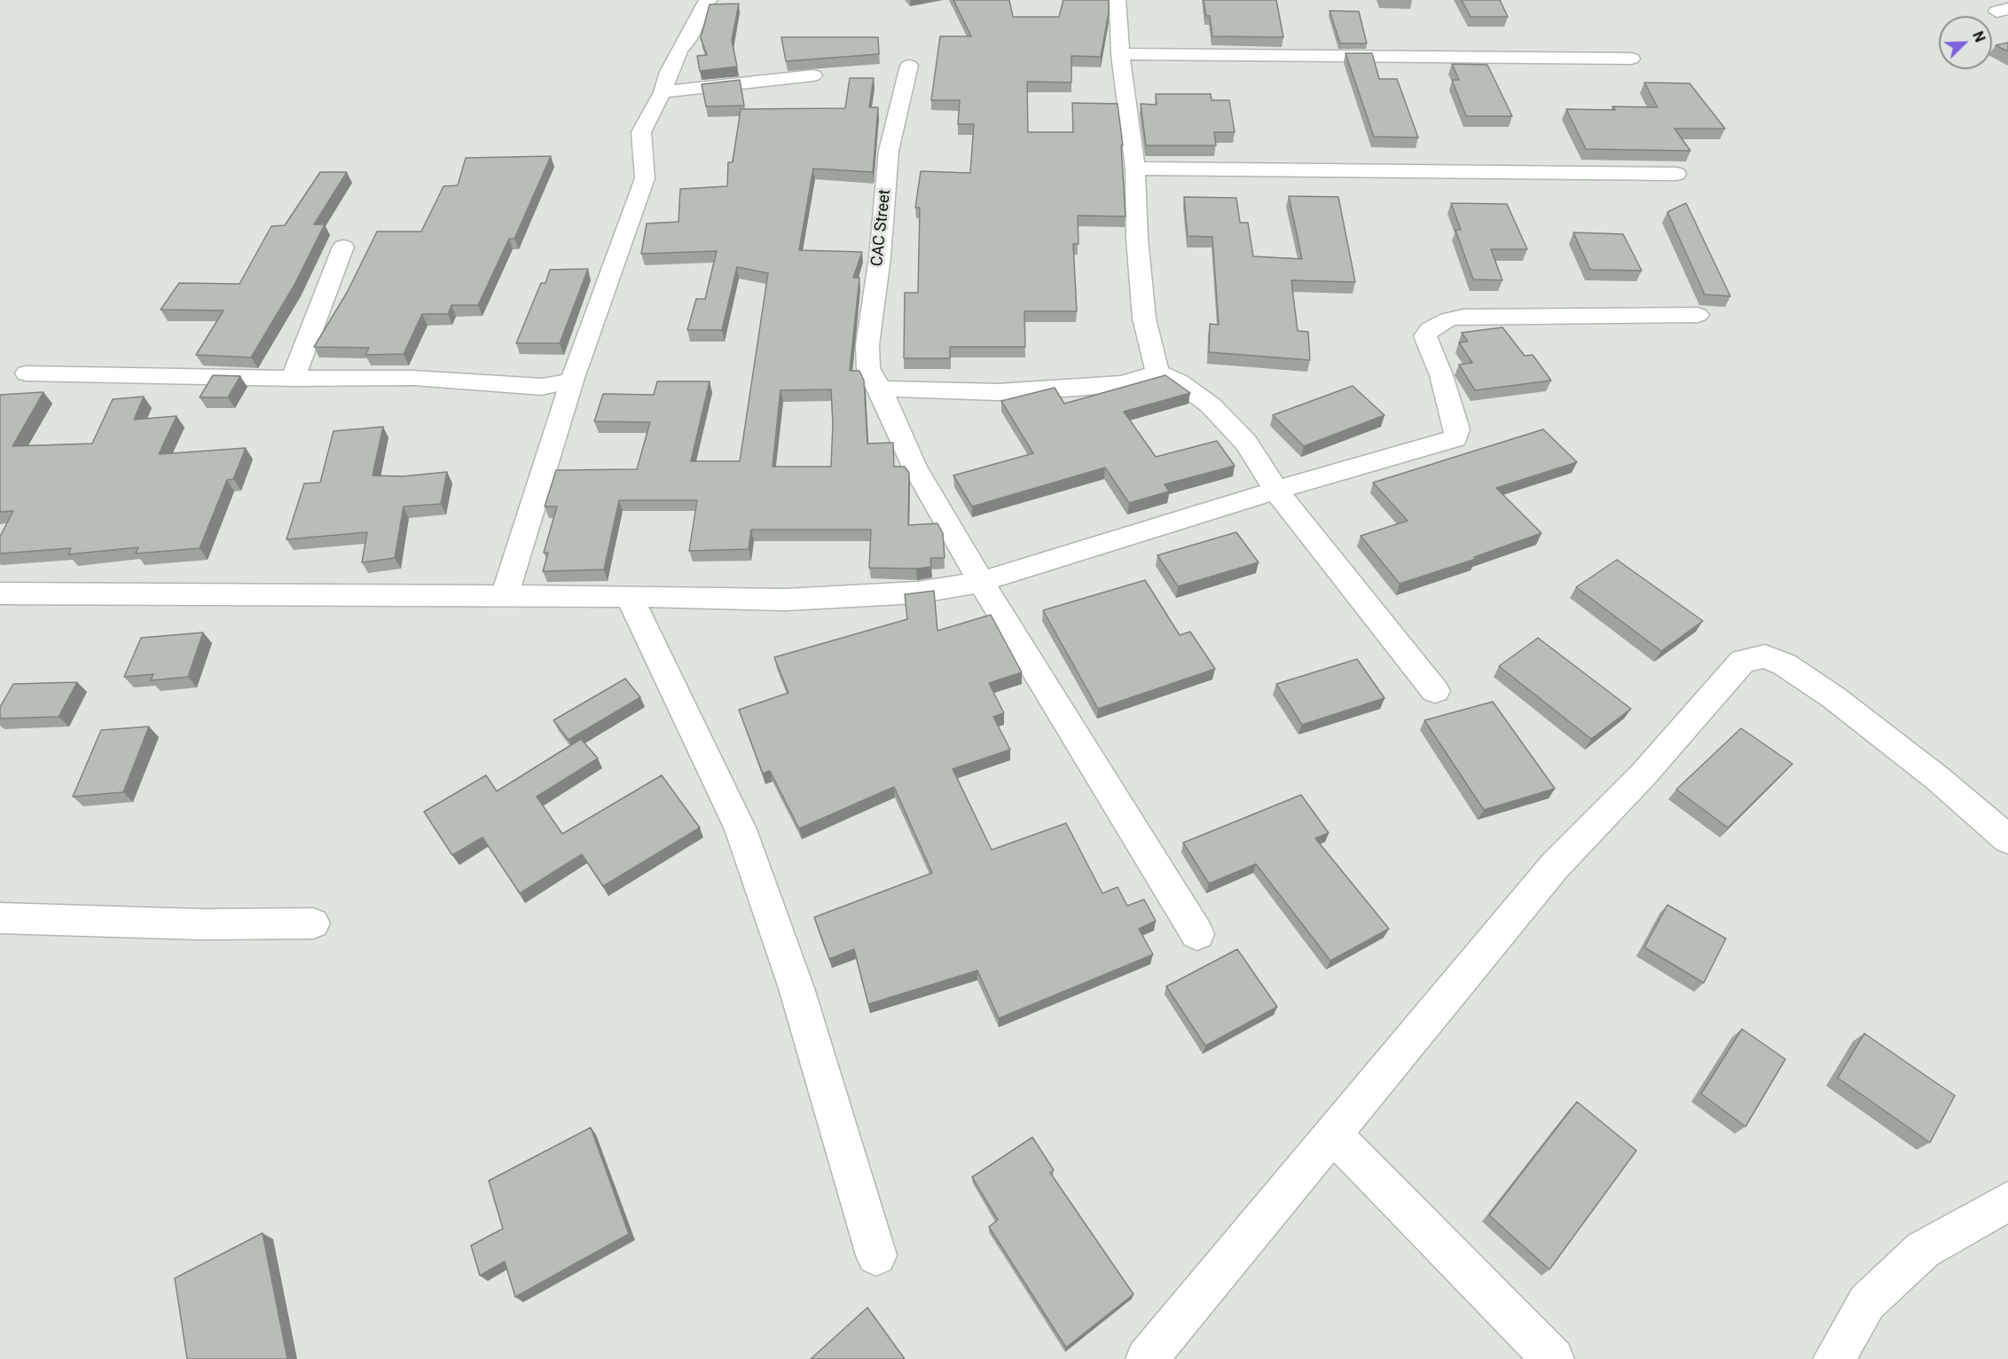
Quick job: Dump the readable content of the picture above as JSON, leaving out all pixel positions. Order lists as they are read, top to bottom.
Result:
{
  "streets": {
    "street": ["CAC Street"]
  },
  "north": "top right"
}
